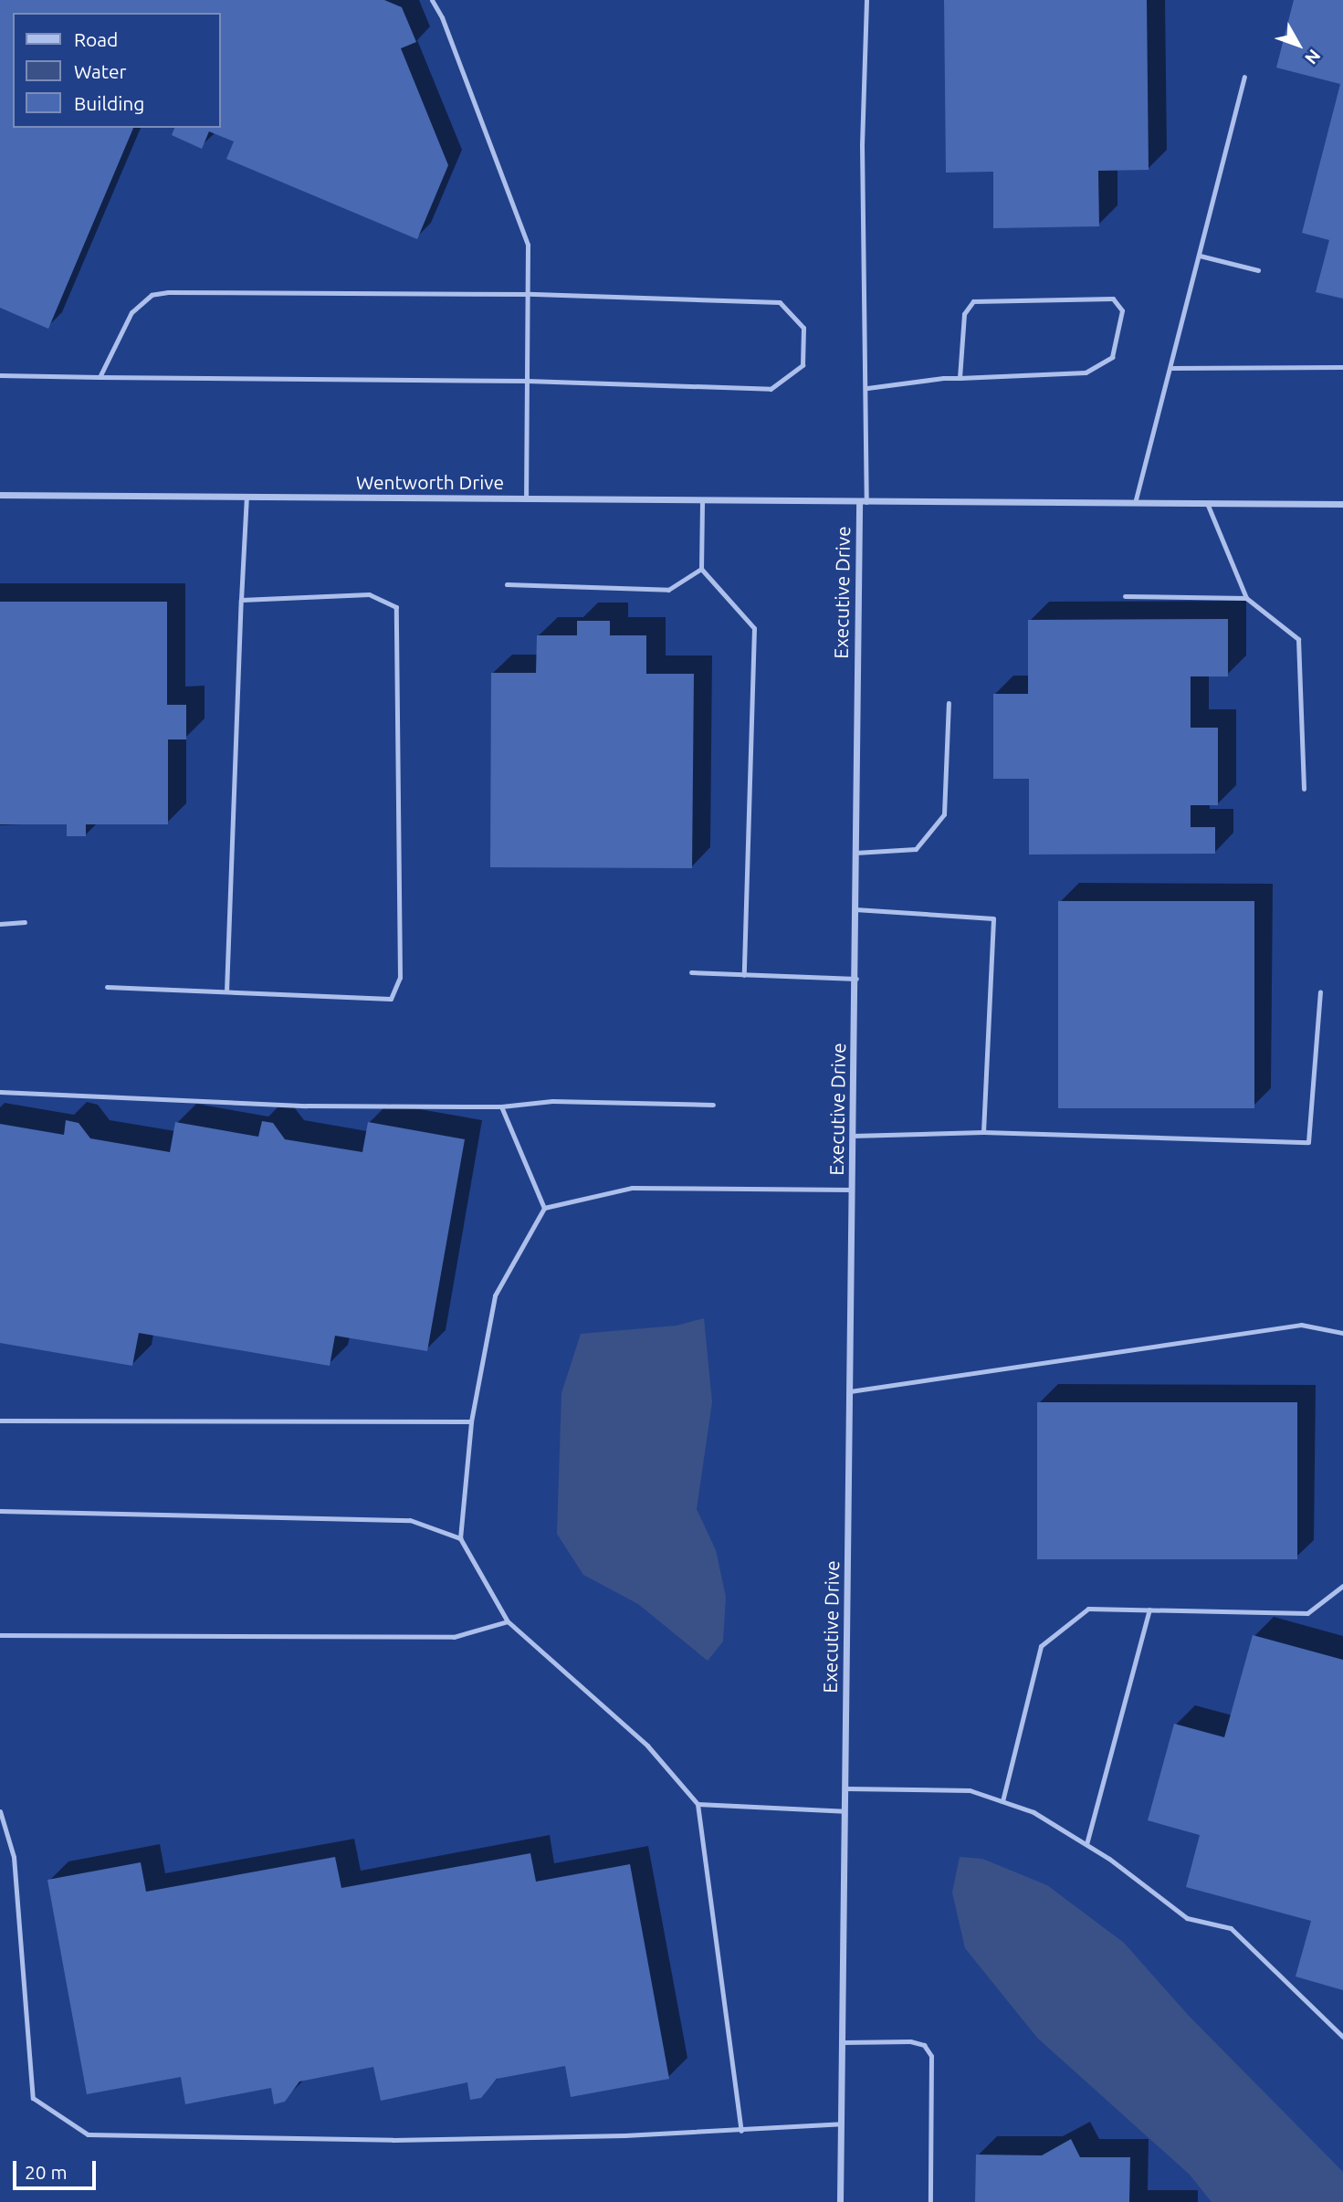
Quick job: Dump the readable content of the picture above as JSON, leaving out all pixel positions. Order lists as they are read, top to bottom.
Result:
{
  "streets": {
    "street": ["Wentworth Drive", "Executive Drive"]
  },
  "crossings": [
    ["Wentworth Drive", "Executive Drive"]
  ],
  "legend": ["Road", "Water", "Building"],
  "scale_bar": "20 m",
  "north": "bottom right"
}
